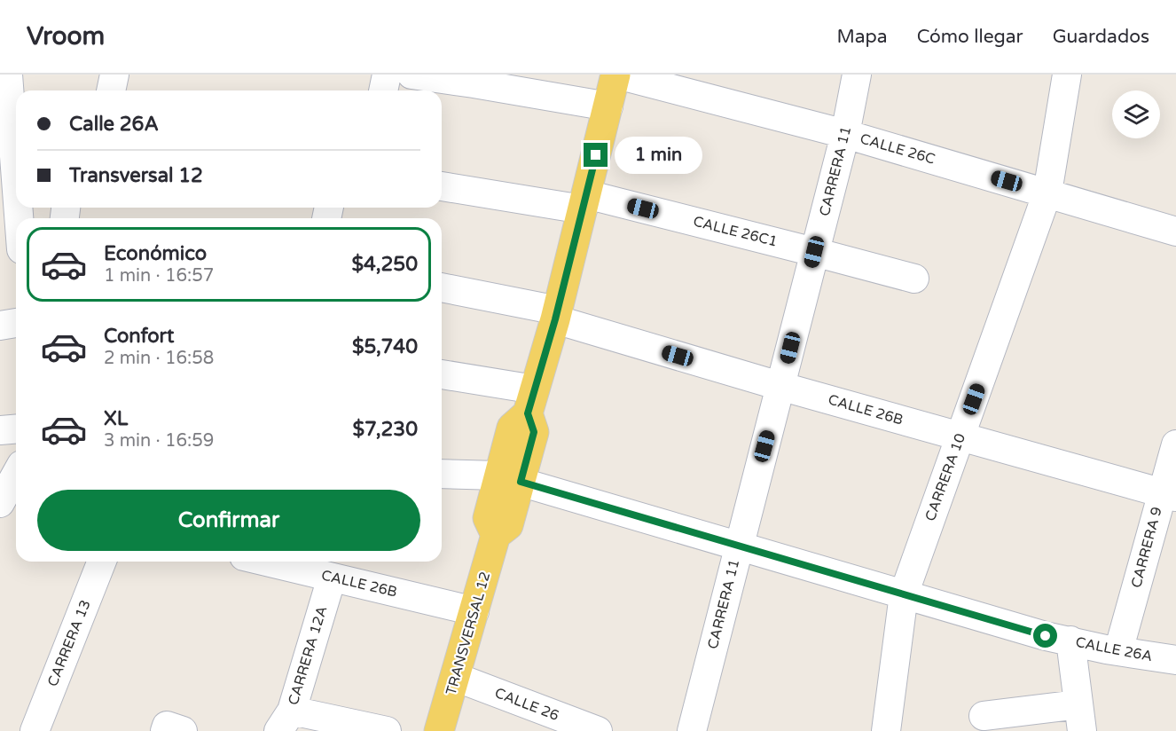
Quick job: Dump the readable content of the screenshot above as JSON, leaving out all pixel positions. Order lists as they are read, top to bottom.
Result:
{
  "streets": {
    "main road": ["TRANSVERSAL 12"],
    "street": [
      "CALLE 26C",
      "CARRERA 11",
      "CALLE 26C1",
      "CALLE 26B",
      "CARRERA 10",
      "CARRERA 9",
      "CARRERA 13",
      "CALLE 26A",
      "CARRERA 12A",
      "CALLE 26"
    ]
  },
  "crossings": [
    ["CALLE 26C", "CARRERA 11"],
    ["CALLE 26C", "CARRERA 10"],
    ["CALLE 26C", "TRANSVERSAL 12"],
    ["CARRERA 11", "CALLE 26C1"],
    ["CARRERA 11", "CALLE 26B"],
    ["CARRERA 11", "CALLE 26A"],
    ["CALLE 26C1", "TRANSVERSAL 12"],
    ["CALLE 26B", "CARRERA 10"],
    ["CALLE 26B", "CARRERA 9"],
    ["CALLE 26B", "TRANSVERSAL 12"],
    ["CALLE 26B", "CARRERA 12A"],
    ["CARRERA 10", "CALLE 26A"],
    ["CARRERA 9", "CALLE 26A"],
    ["TRANSVERSAL 12", "CALLE 26A"],
    ["TRANSVERSAL 12", "CALLE 26"]
  ],
  "page": {
    "header": "Vroom",
    "nav": ["Mapa", "Cómo llegar", "Guardados"],
    "banner": ["Calle 26A", "Transversal 12"],
    "bubble": "1 min",
    "list": [
      {
        "name": "Económico",
        "note": "1 min · 16:57",
        "value": "$4,250"
      },
      {
        "name": "Confort",
        "note": "2 min · 16:58",
        "value": "$5,740"
      },
      {
        "name": "XL",
        "note": "3 min · 16:59",
        "value": "$7,230"
      }
    ],
    "buttons": "Confirmar"
  }
}
